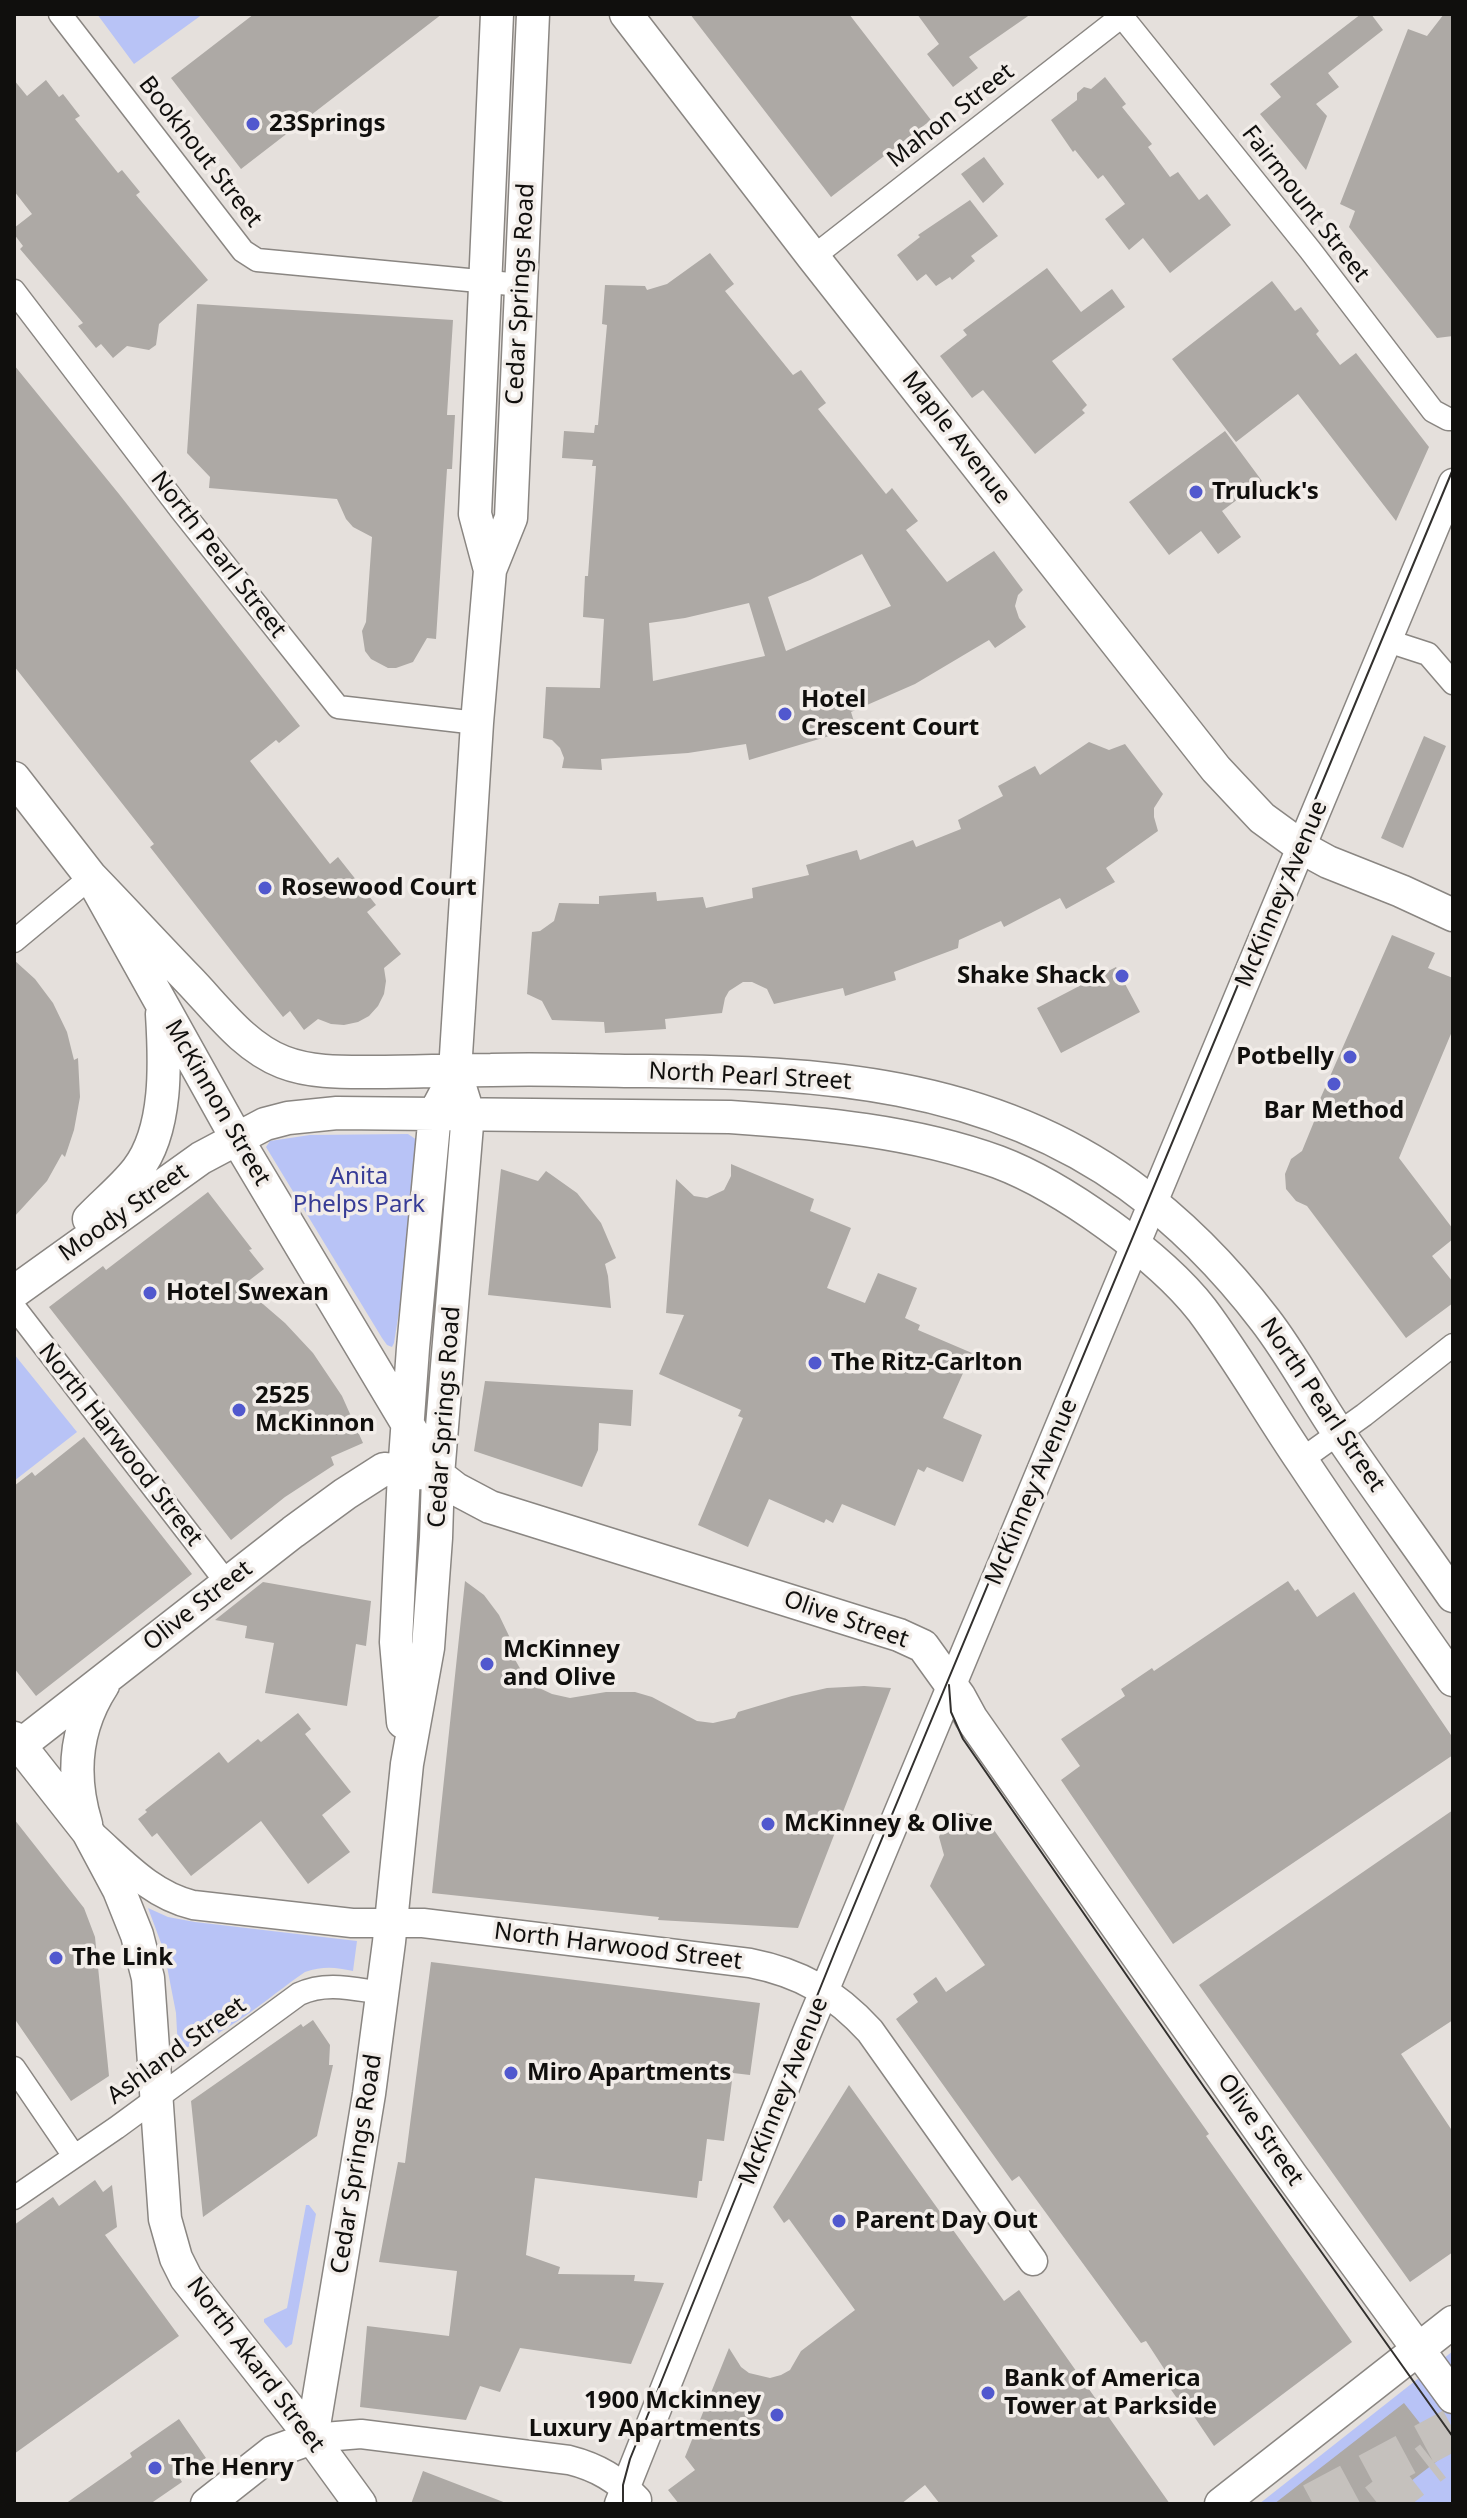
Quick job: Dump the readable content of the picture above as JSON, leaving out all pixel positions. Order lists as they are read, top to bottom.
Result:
{
  "streets": {
    "main road": [
      "Cedar Springs Road",
      "Maple Avenue",
      "North Pearl Street",
      "McKinnon Street",
      "Moody Street",
      "Olive Street",
      "North Akard Street"
    ],
    "street": [
      "Mahon Street",
      "Bookhout Street",
      "Fairmount Street",
      "McKinney Avenue",
      "North Harwood Street",
      "Ashland Street"
    ]
  },
  "crossings": [
    ["Mahon Street", "Fairmount Street"],
    ["Mahon Street", "Maple Avenue"],
    ["Bookhout Street", "Cedar Springs Road"],
    ["Cedar Springs Road", "North Pearl Street"],
    ["Cedar Springs Road", "McKinnon Street"],
    ["Cedar Springs Road", "North Harwood Street"],
    ["Cedar Springs Road", "Olive Street"],
    ["Cedar Springs Road", "Ashland Street"],
    ["Cedar Springs Road", "North Akard Street"],
    ["Maple Avenue", "McKinney Avenue"],
    ["North Pearl Street", "McKinney Avenue"],
    ["North Pearl Street", "McKinnon Street"],
    ["North Pearl Street", "Moody Street"],
    ["McKinney Avenue", "North Harwood Street"],
    ["McKinney Avenue", "Olive Street"],
    ["McKinnon Street", "Moody Street"],
    ["McKinnon Street", "Olive Street"],
    ["North Harwood Street", "Olive Street"],
    ["North Harwood Street", "North Akard Street"],
    ["Ashland Street", "North Akard Street"]
  ],
  "parks": ["Anita Phelps Park"],
  "places": [
    "23Springs",
    "Truluck's",
    "Hotel Crescent Court",
    "Rosewood Court",
    "Shake Shack",
    "Potbelly",
    "Bar Method",
    "Hotel Swexan",
    "The Ritz-Carlton",
    "2525 McKinnon",
    "McKinney and Olive",
    "McKinney & Olive",
    "The Link",
    "Miro Apartments",
    "Parent Day Out",
    "Bank of America Tower at Parkside",
    "1900 Mckinney Luxury Apartments",
    "The Henry"
  ]
}
